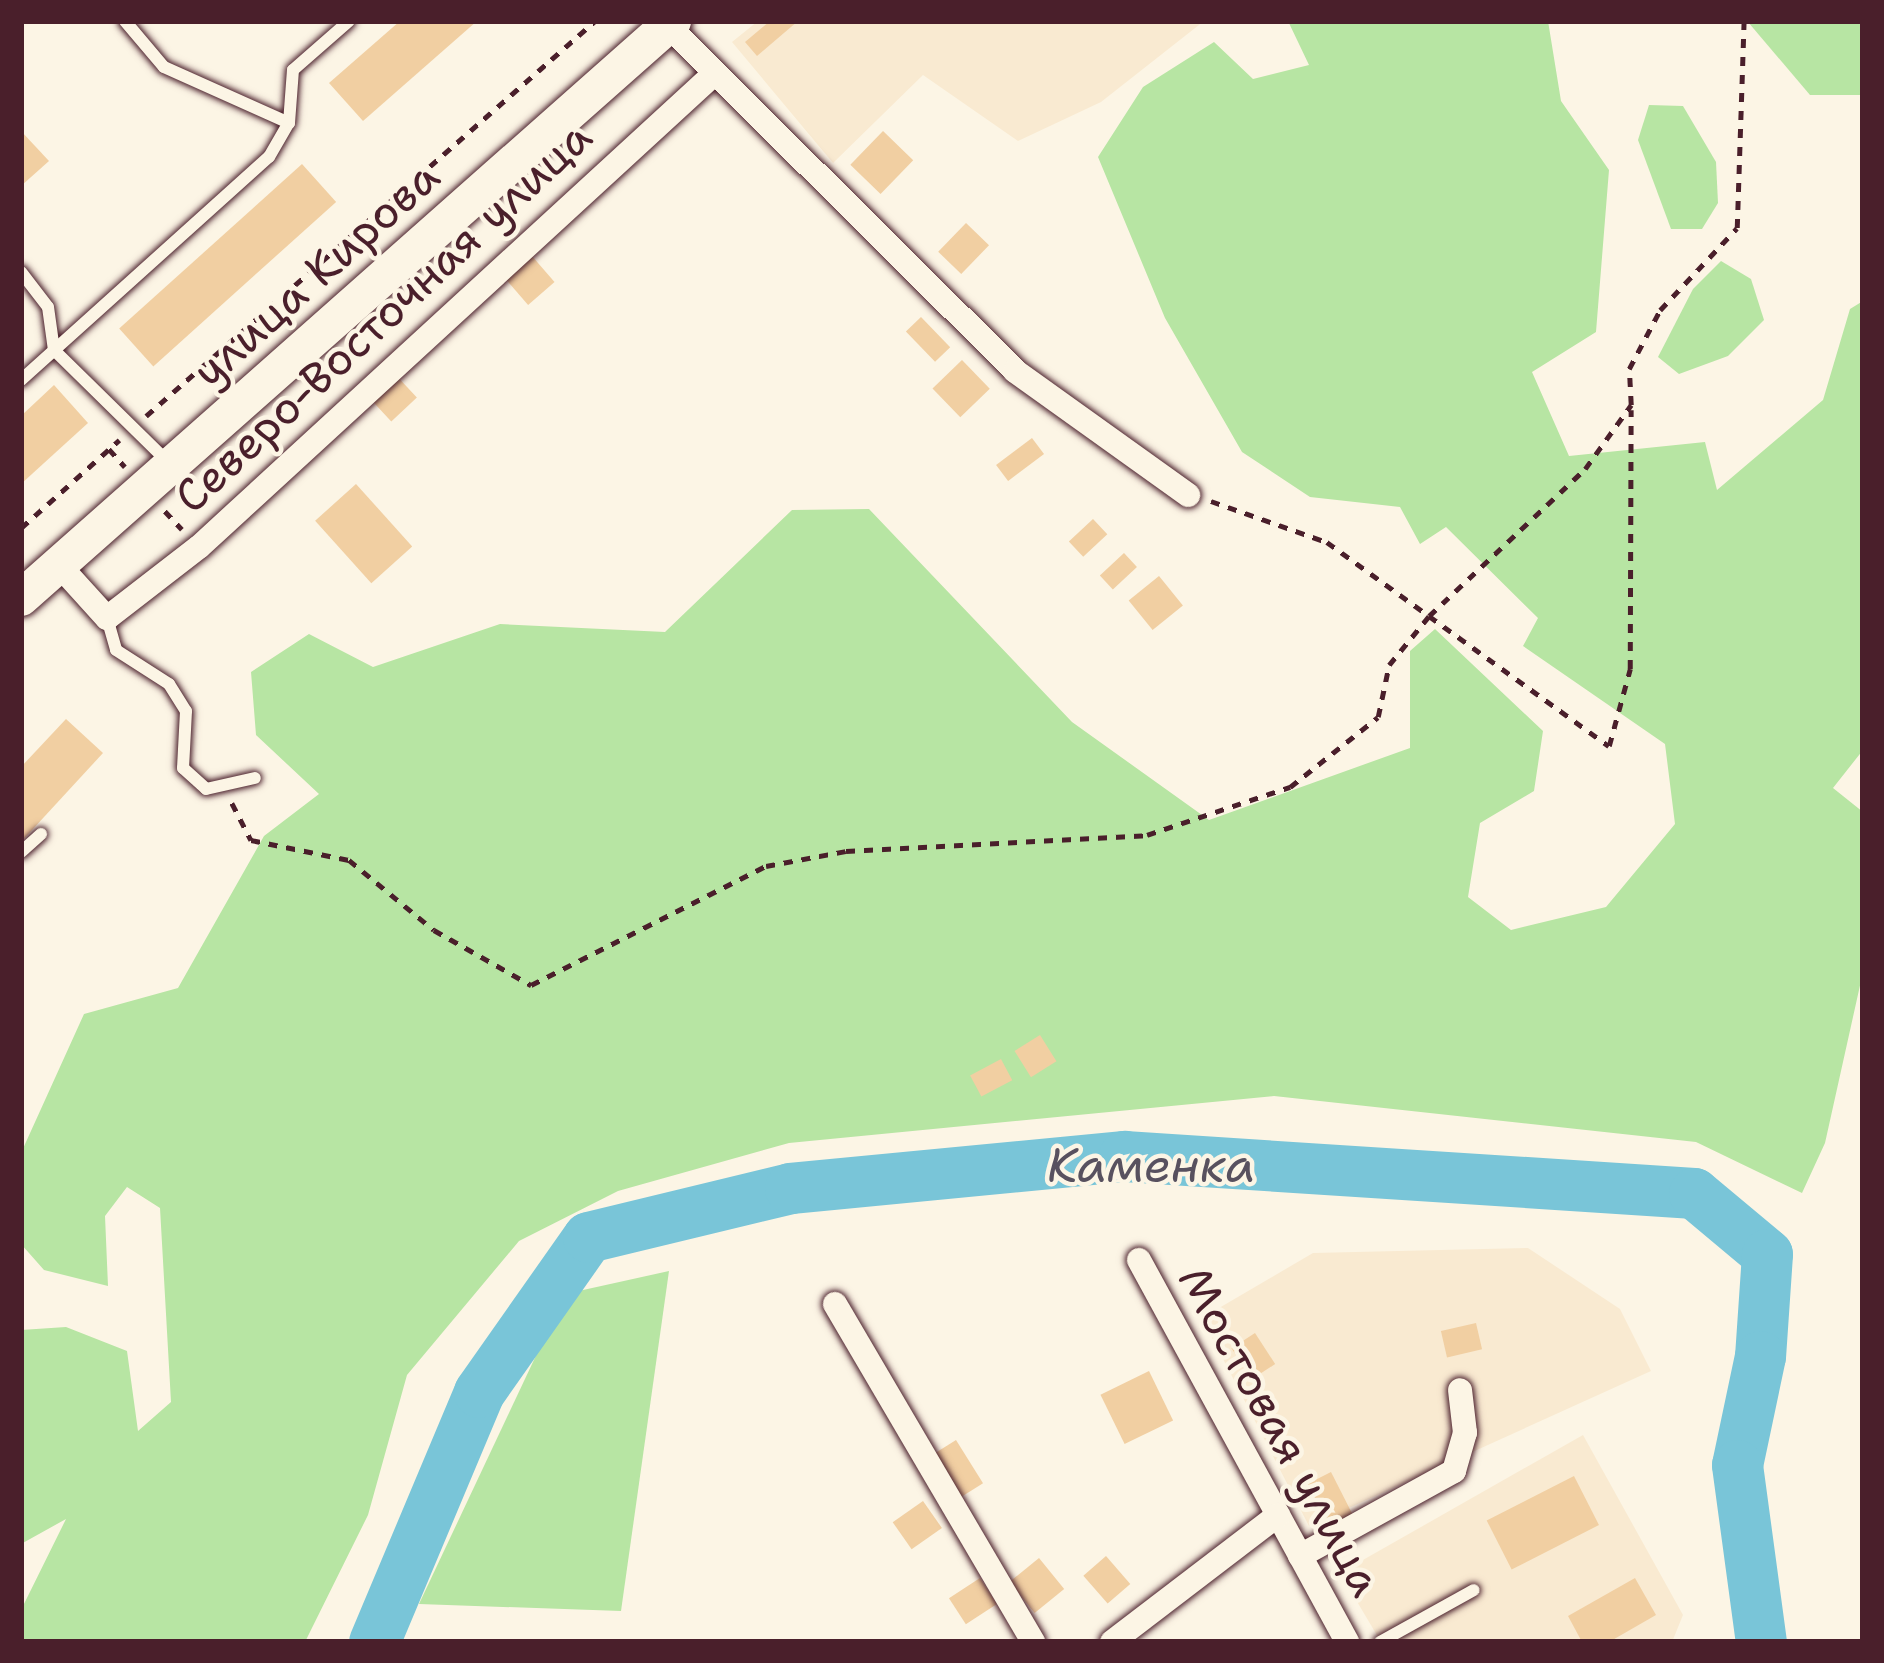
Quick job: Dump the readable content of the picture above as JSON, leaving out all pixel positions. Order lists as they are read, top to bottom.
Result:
{
  "streets": {
    "street": ["улица Кирова", "Северо-Восточная улица", "Мостовая улица"]
  },
  "water": ["Каменка"]
}
